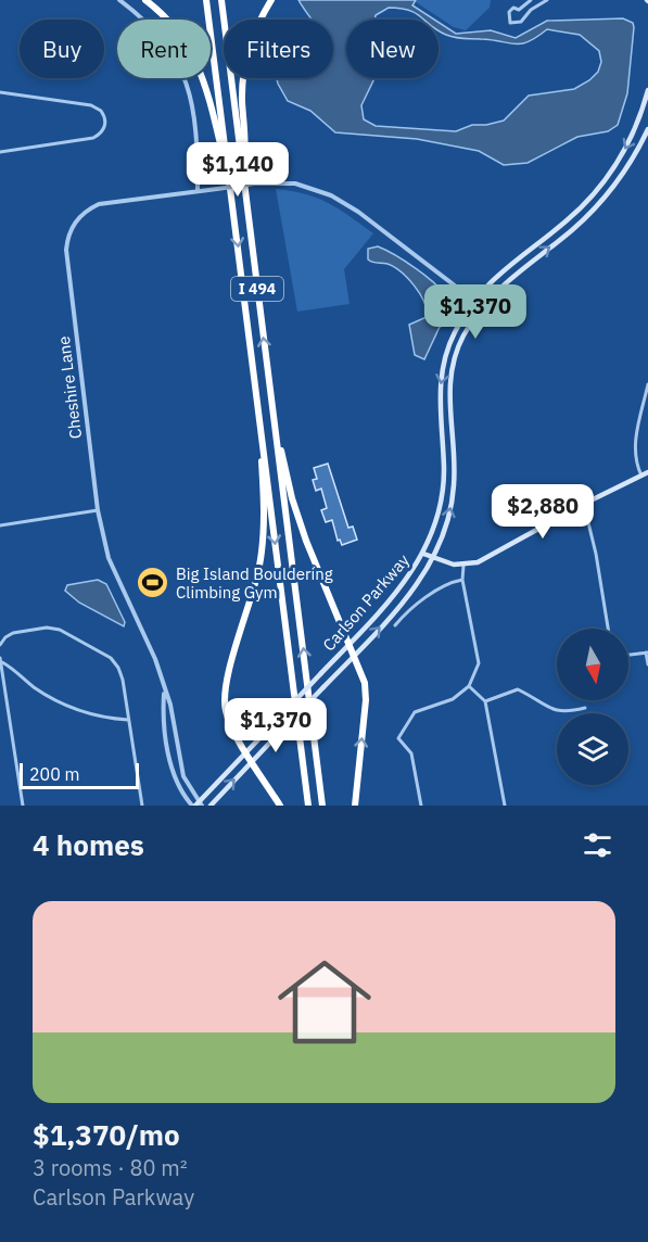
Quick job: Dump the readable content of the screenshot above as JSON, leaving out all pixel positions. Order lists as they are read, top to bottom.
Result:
{
  "streets": {
    "highway": ["I 494"],
    "main road": ["Carlson Parkway"],
    "street": ["Cheshire Lane"]
  },
  "crossings": [
    ["Cheshire Lane", "Carlson Parkway"]
  ],
  "places": {
    "sports": ["Big Island Bouldering Climbing Gym"]
  },
  "scale_bar": "200 m",
  "north": "bottom",
  "page": {
    "chip": [
      "Buy",
      "Rent",
      "Filters",
      "New"
    ],
    "price": [
      "$1,140",
      "$1,370",
      "$2,880",
      "$1,370"
    ],
    "scale": "200 m",
    "heading": "4 homes",
    "list": [
      {
        "name": "$1,370/mo",
        "note": "3 rooms · 80 m² · Carlson Parkway"
      }
    ]
  }
}
